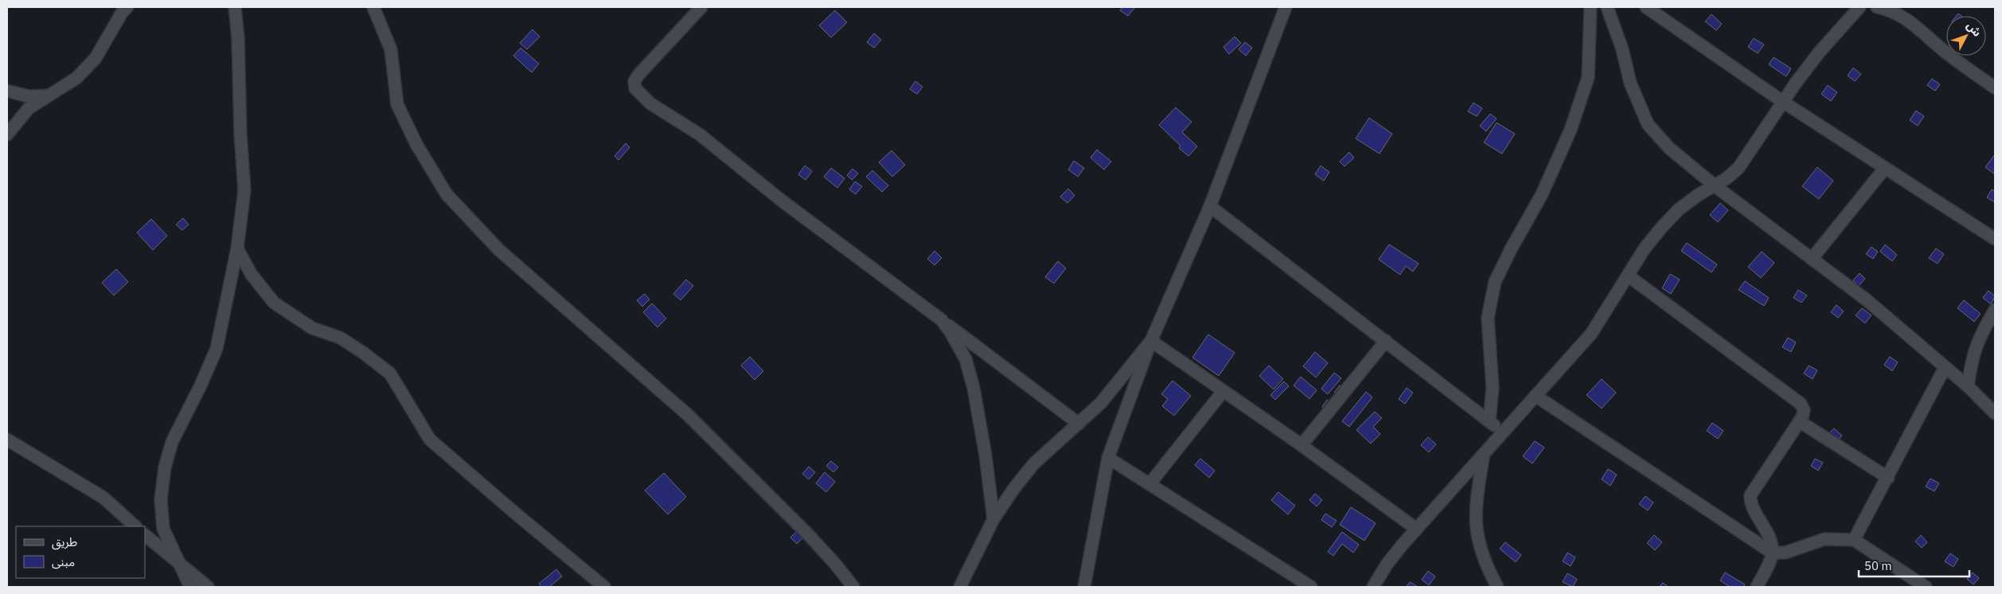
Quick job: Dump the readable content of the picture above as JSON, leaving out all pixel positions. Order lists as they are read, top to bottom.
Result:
{
  "legend": ["طريق", "مبنى"],
  "scale_bar": "50 m",
  "north": "top right"
}
